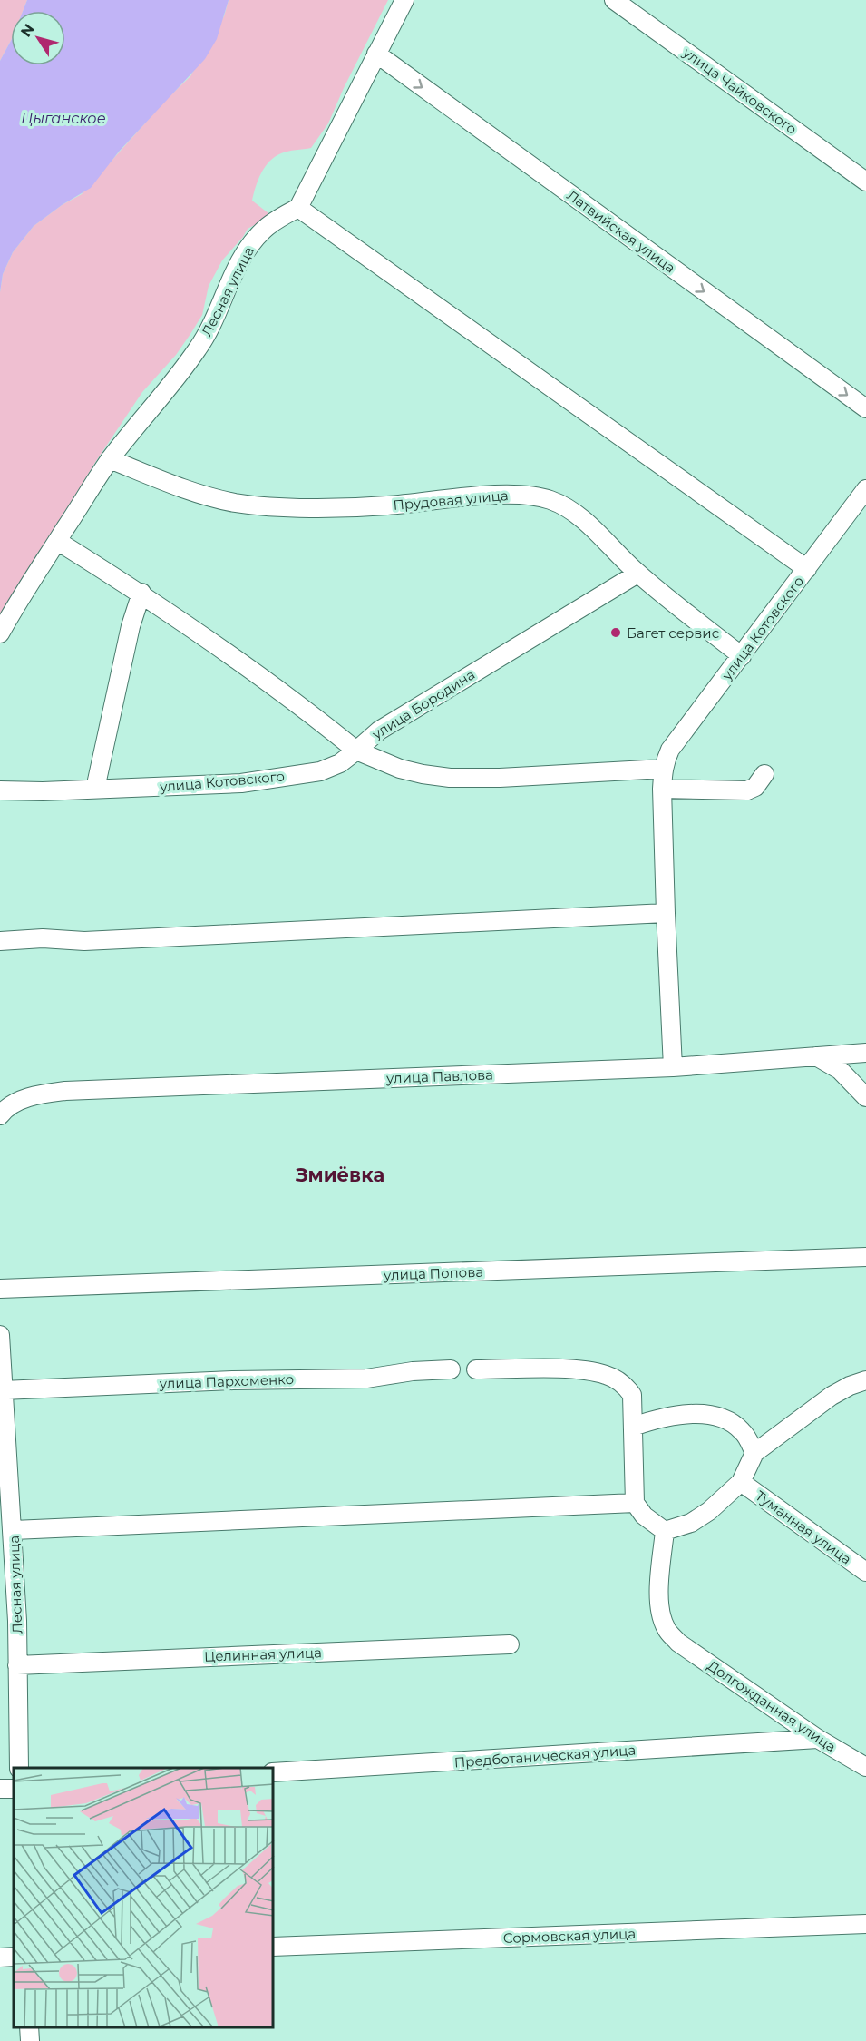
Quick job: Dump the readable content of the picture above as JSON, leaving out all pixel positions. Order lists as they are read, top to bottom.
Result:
{
  "streets": {
    "street": [
      "улица Чайковского",
      "Латвийская улица",
      "Лесная улица",
      "Прудовая улица",
      "улица Котовского",
      "улица Бородина",
      "улица Павлова",
      "улица Попова",
      "улица Пархоменко",
      "Туманная улица",
      "Целинная улица",
      "Долгожданная улица",
      "Предботаническая улица",
      "Сормовская улица"
    ]
  },
  "crossings": [
    ["Лесная улица", "Прудовая улица"],
    ["Лесная улица", "улица Пархоменко"],
    ["Лесная улица", "Целинная улица"],
    ["Прудовая улица", "улица Котовского"],
    ["Прудовая улица", "улица Бородина"],
    ["улица Котовского", "улица Бородина"],
    ["улица Котовского", "улица Павлова"],
    ["Туманная улица", "Долгожданная улица"],
    ["Долгожданная улица", "Предботаническая улица"]
  ],
  "one_way": ["Латвийская улица"],
  "districts": ["Змиёвка"],
  "water": ["Цыганское"],
  "places": ["Багет сервис"],
  "north": "top left"
}
